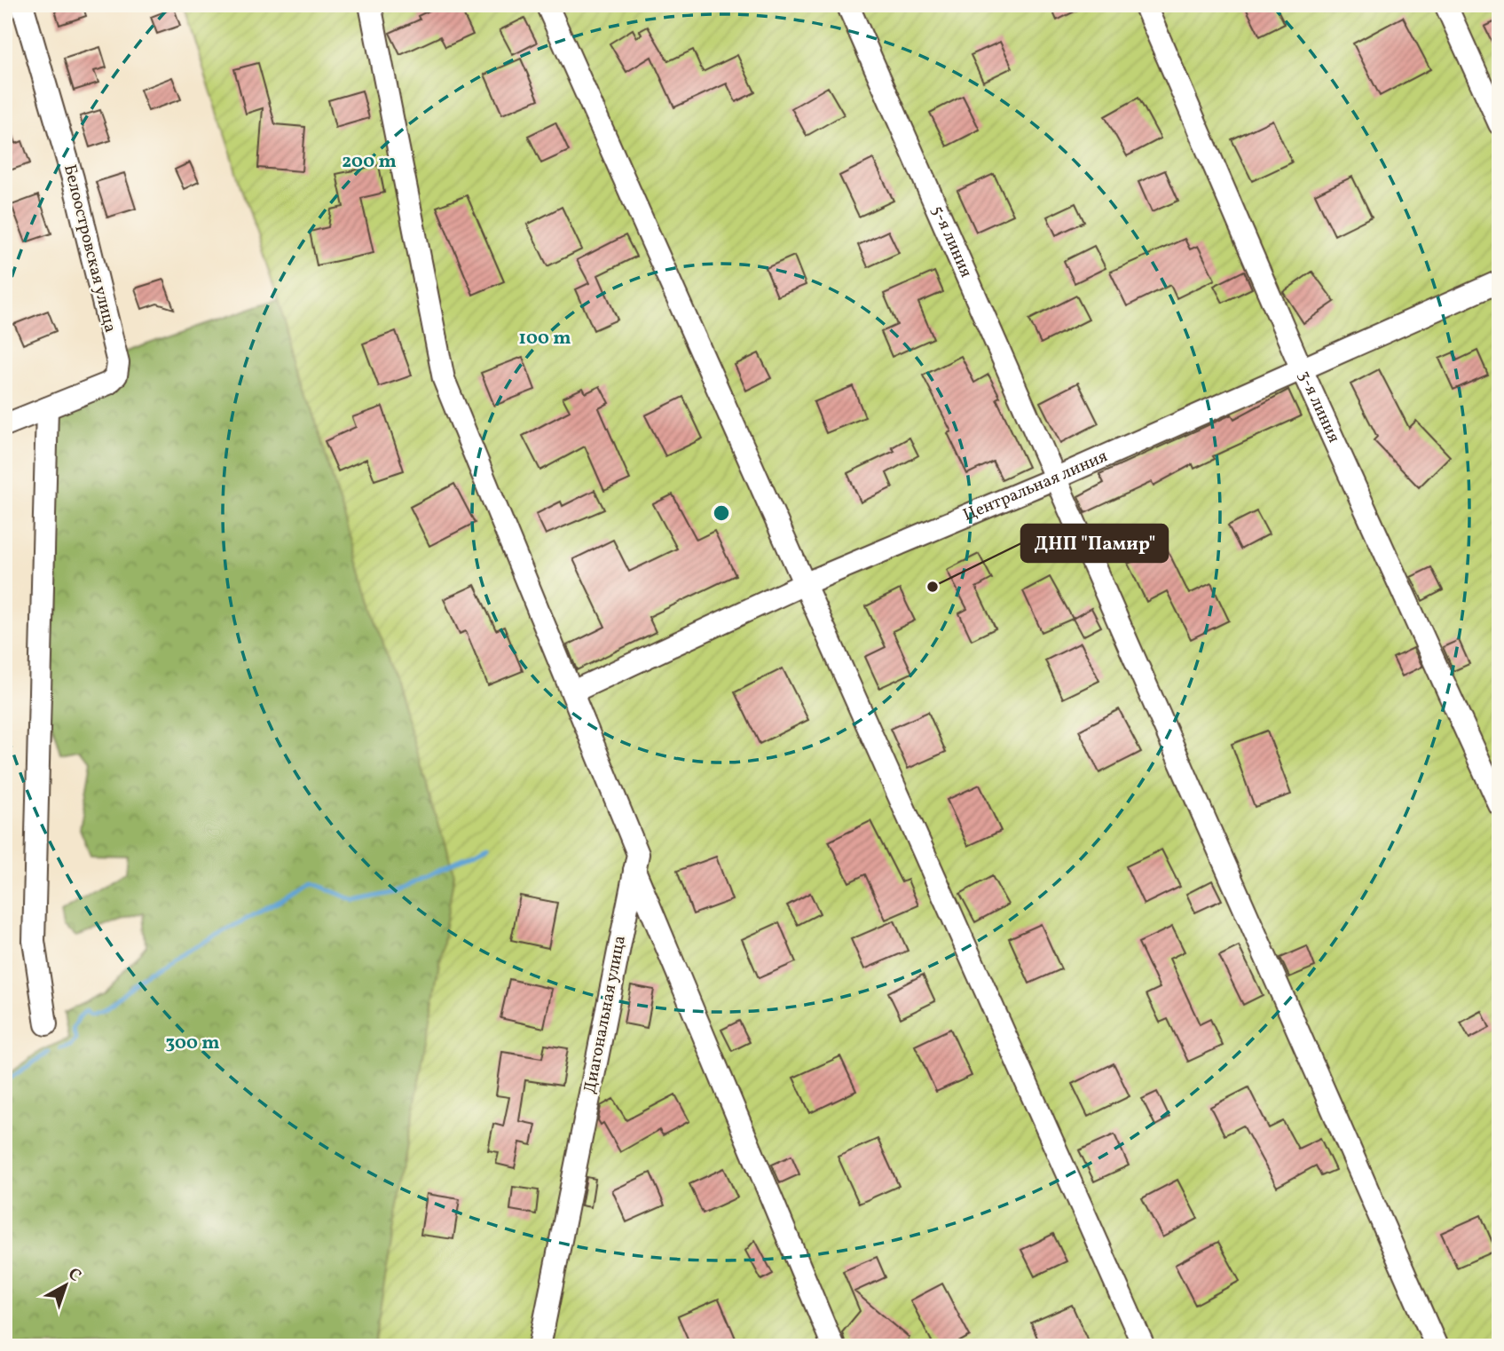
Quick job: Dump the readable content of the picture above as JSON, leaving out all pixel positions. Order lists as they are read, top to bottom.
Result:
{
  "streets": {
    "street": [
      "5-я линия",
      "Белоостровская улица",
      "3-я линия",
      "Центральная линия",
      "Диагональная улица"
    ]
  },
  "crossings": [
    ["5-я линия", "Центральная линия"],
    ["3-я линия", "Центральная линия"],
    ["Центральная линия", "Диагональная улица"]
  ],
  "places": ["ДНП \"Памир\""],
  "north": "top right",
  "rings": ["200 m", "100 m", "300 m"]
}
